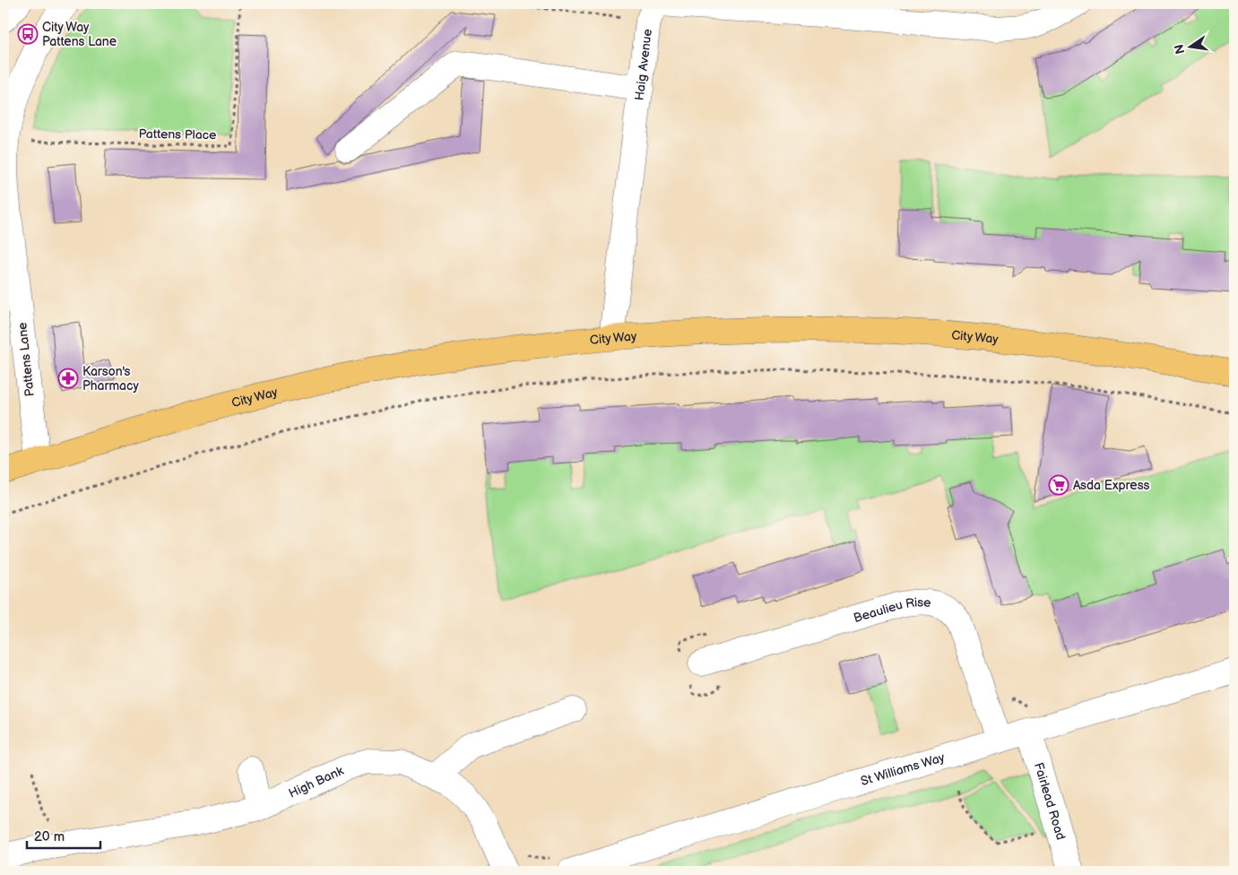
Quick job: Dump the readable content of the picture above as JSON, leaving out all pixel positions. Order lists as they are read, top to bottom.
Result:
{
  "streets": {
    "main road": ["City Way"],
    "street": [
      "Haig Avenue",
      "Pattens Lane",
      "Beaulieu Rise",
      "St Williams Way",
      "High Bank",
      "Fairlead Road"
    ],
    "path": ["Pattens Place"]
  },
  "crossings": [
    ["Haig Avenue", "City Way"],
    ["Pattens Place", "Pattens Lane"],
    ["City Way", "Pattens Lane"],
    ["Beaulieu Rise", "St Williams Way"],
    ["St Williams Way", "Fairlead Road"]
  ],
  "places": {
    "bus stop": ["City Way Pattens Lane"],
    "pharmacy": ["Karson's Pharmacy"],
    "supermarket": ["Asda Express"]
  },
  "scale_bar": "20 m",
  "north": "left"
}
